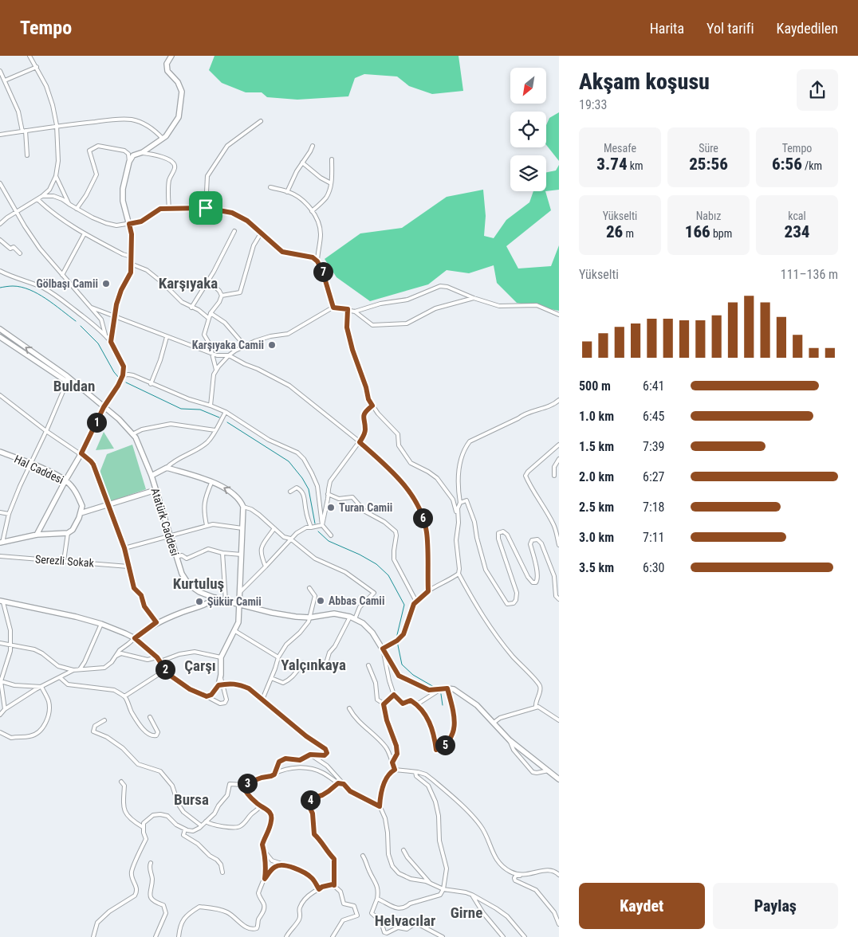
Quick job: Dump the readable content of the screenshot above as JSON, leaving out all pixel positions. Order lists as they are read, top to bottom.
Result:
{
  "streets": {
    "street": ["Hal Caddesi", "Atatürk Caddesi", "Serezli Sokak"]
  },
  "districts": [
    "Karşıyaka",
    "Buldan",
    "Kurtuluş",
    "Yalçınkaya",
    "Çarşı",
    "Bursa",
    "Girne",
    "Helvacılar"
  ],
  "places": [
    "Gölbaşı Camii",
    "Karşıyaka Camii",
    "Turan Camii",
    "Abbas Camii",
    "Şükür Camii"
  ],
  "north": "bottom left",
  "page": {
    "header": "Tempo",
    "nav": ["Harita", "Yol tarifi", "Kaydedilen"],
    "heading": ["Akşam koşusu", "19:33"],
    "stats": [
      ["Mesafe", "3.74 km"],
      ["Süre", "25:56"],
      ["Tempo", "6:56 /km"],
      ["Yükselti", "26 m"],
      ["Nabız", "166 bpm"],
      ["kcal", "234"]
    ],
    "chart": ["Yükselti", "111–136 m"],
    "pins": [
      "7",
      "1",
      "6",
      "2",
      "5",
      "3",
      "4"
    ],
    "list": [
      {
        "name": "500 m",
        "note": "6:41"
      },
      {
        "name": "1.0 km",
        "note": "6:45"
      },
      {
        "name": "1.5 km",
        "note": "7:39"
      },
      {
        "name": "2.0 km",
        "note": "6:27"
      },
      {
        "name": "2.5 km",
        "note": "7:18"
      },
      {
        "name": "3.0 km",
        "note": "7:11"
      },
      {
        "name": "3.5 km",
        "note": "6:30"
      }
    ],
    "buttons": ["Kaydet", "Paylaş"]
  }
}
